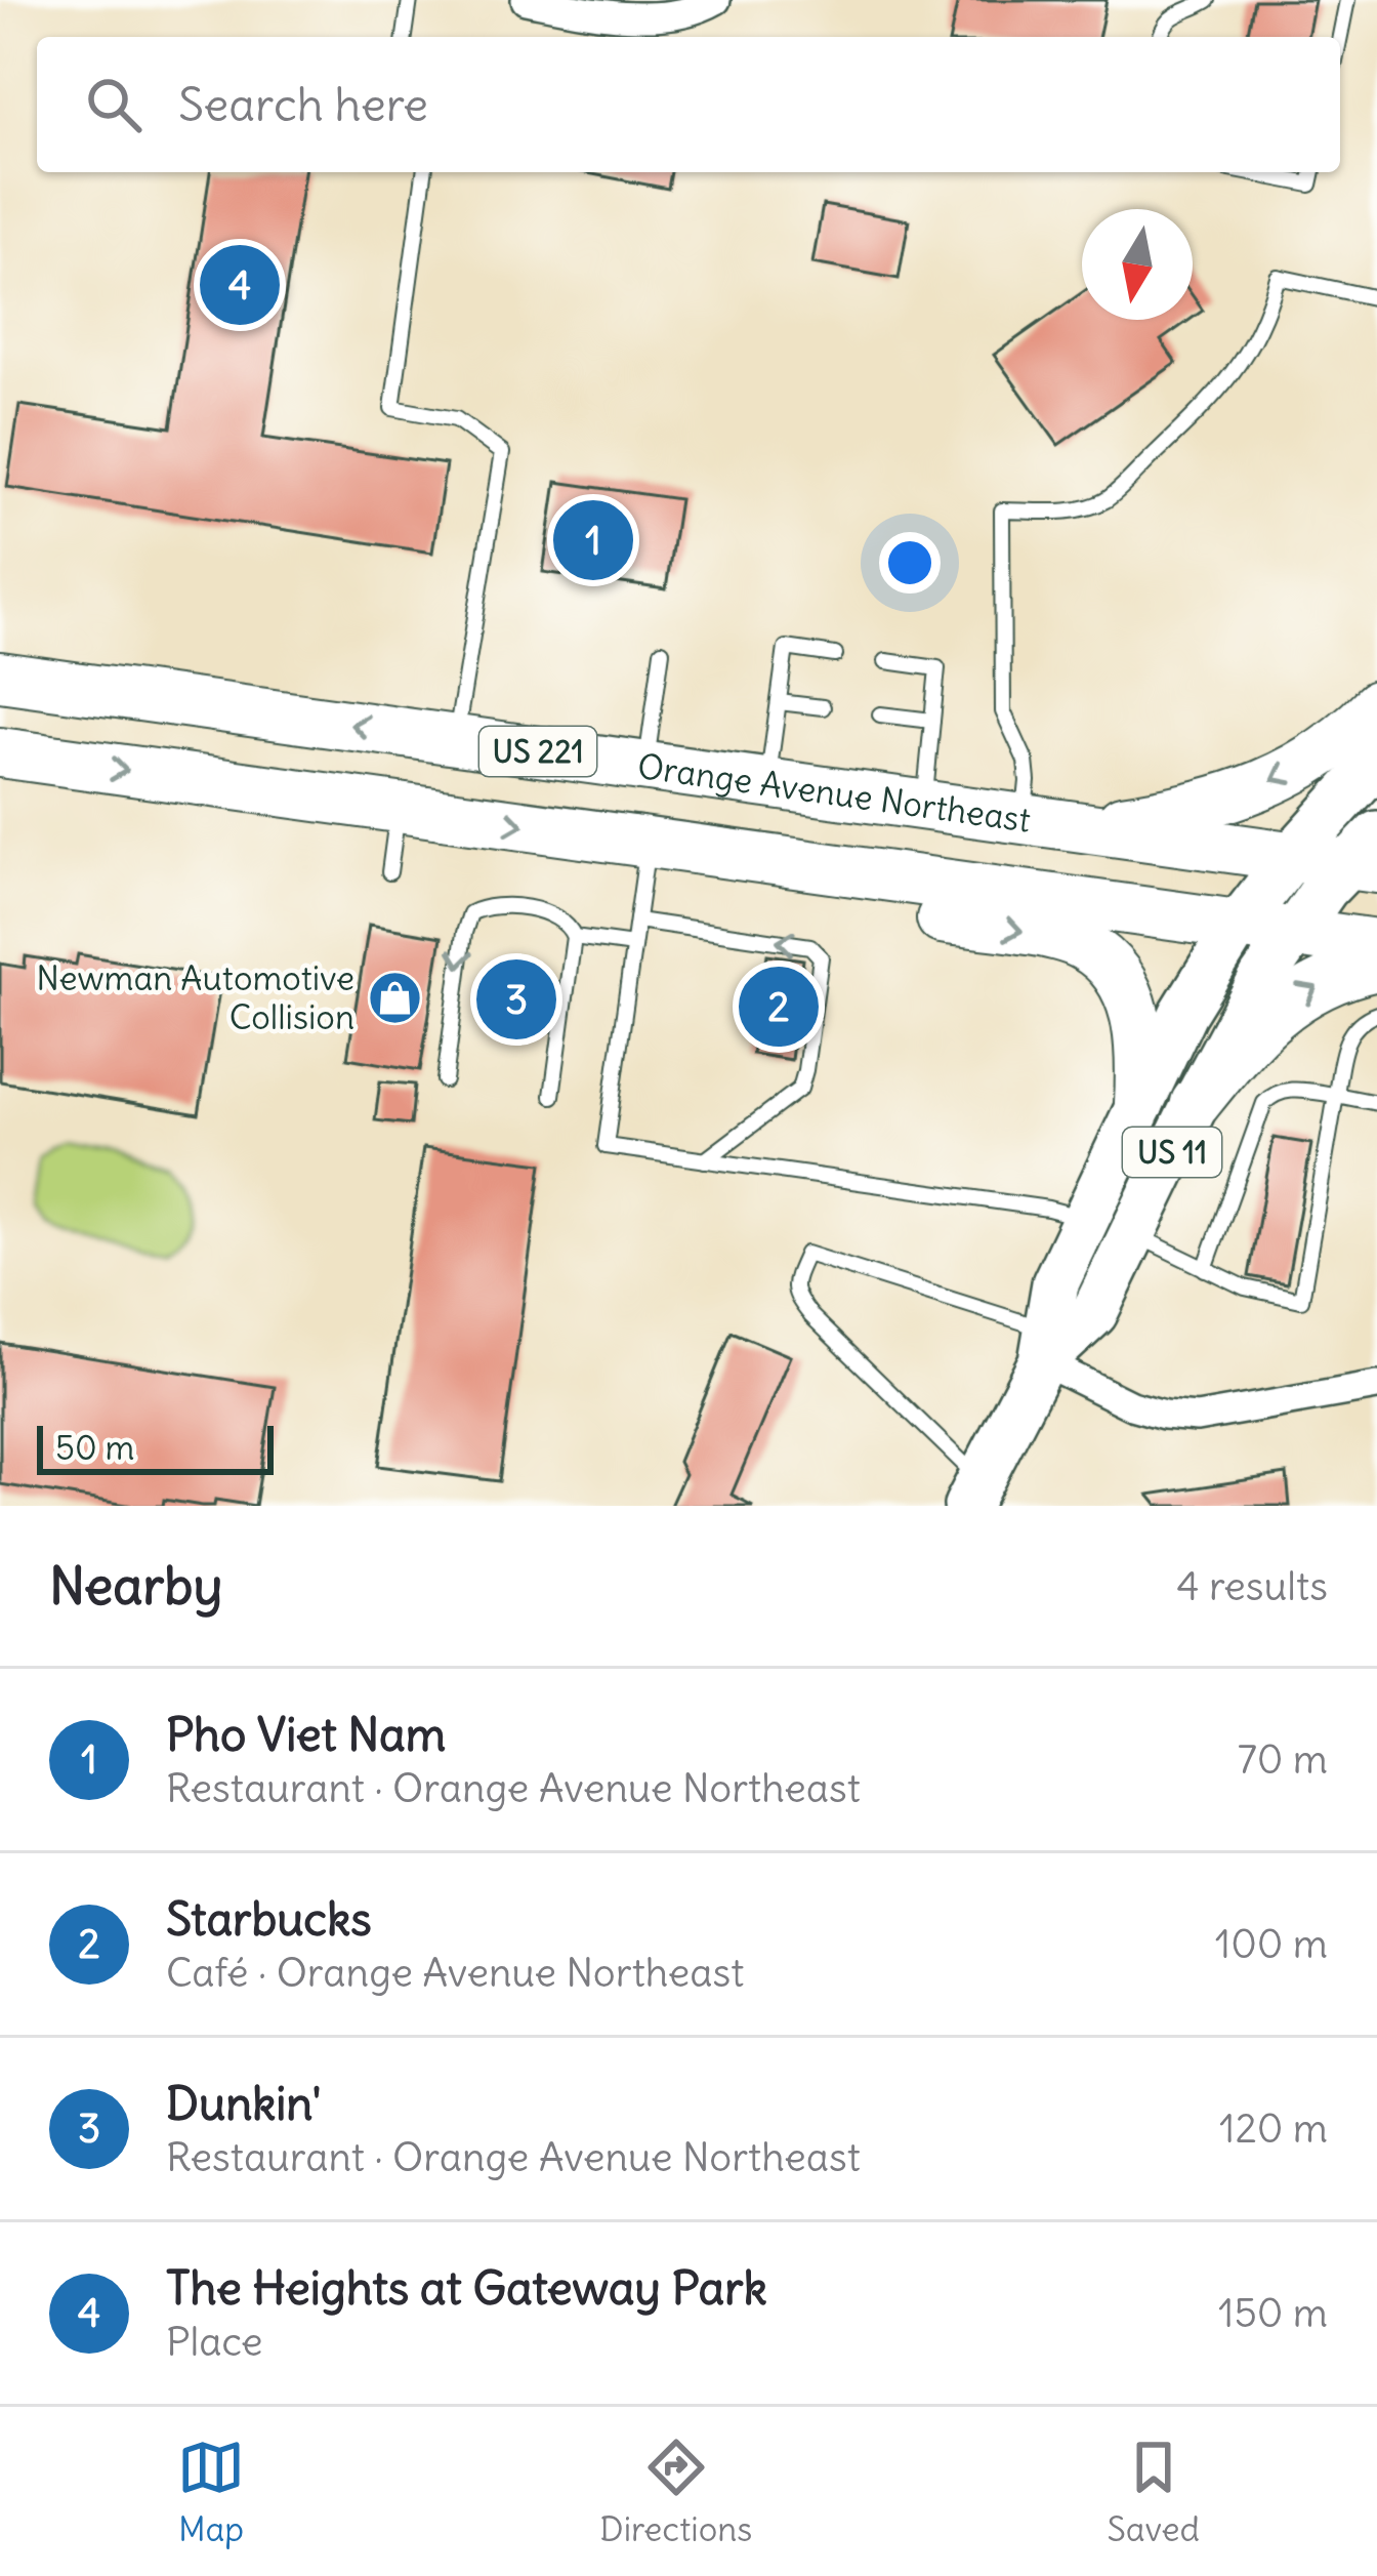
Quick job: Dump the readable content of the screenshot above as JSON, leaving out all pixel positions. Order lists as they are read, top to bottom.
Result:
{
  "streets": {
    "highway": ["US 221", "Orange Avenue Northeast"],
    "main road": ["US 11"]
  },
  "crossings": [
    ["US 221", "US 11"],
    ["Orange Avenue Northeast", "US 11"]
  ],
  "places": {
    "shop": ["Newman Automotive Collision"]
  },
  "scale_bar": "50 m",
  "north": "bottom",
  "page": {
    "search": "Search here",
    "pins": [
      "4",
      "1",
      "3",
      "2"
    ],
    "scale": "50 m",
    "heading": ["Nearby", "4 results"],
    "list": [
      {
        "mark": "1",
        "name": "Pho Viet Nam",
        "note": "Restaurant · Orange Avenue Northeast",
        "value": "70 m"
      },
      {
        "mark": "2",
        "name": "Starbucks",
        "note": "Café · Orange Avenue Northeast",
        "value": "100 m"
      },
      {
        "mark": "3",
        "name": "Dunkin'",
        "note": "Restaurant · Orange Avenue Northeast",
        "value": "120 m"
      },
      {
        "mark": "4",
        "name": "The Heights at Gateway Park",
        "note": "Place",
        "value": "150 m"
      }
    ],
    "nav": ["Map", "Directions", "Saved"]
  }
}
